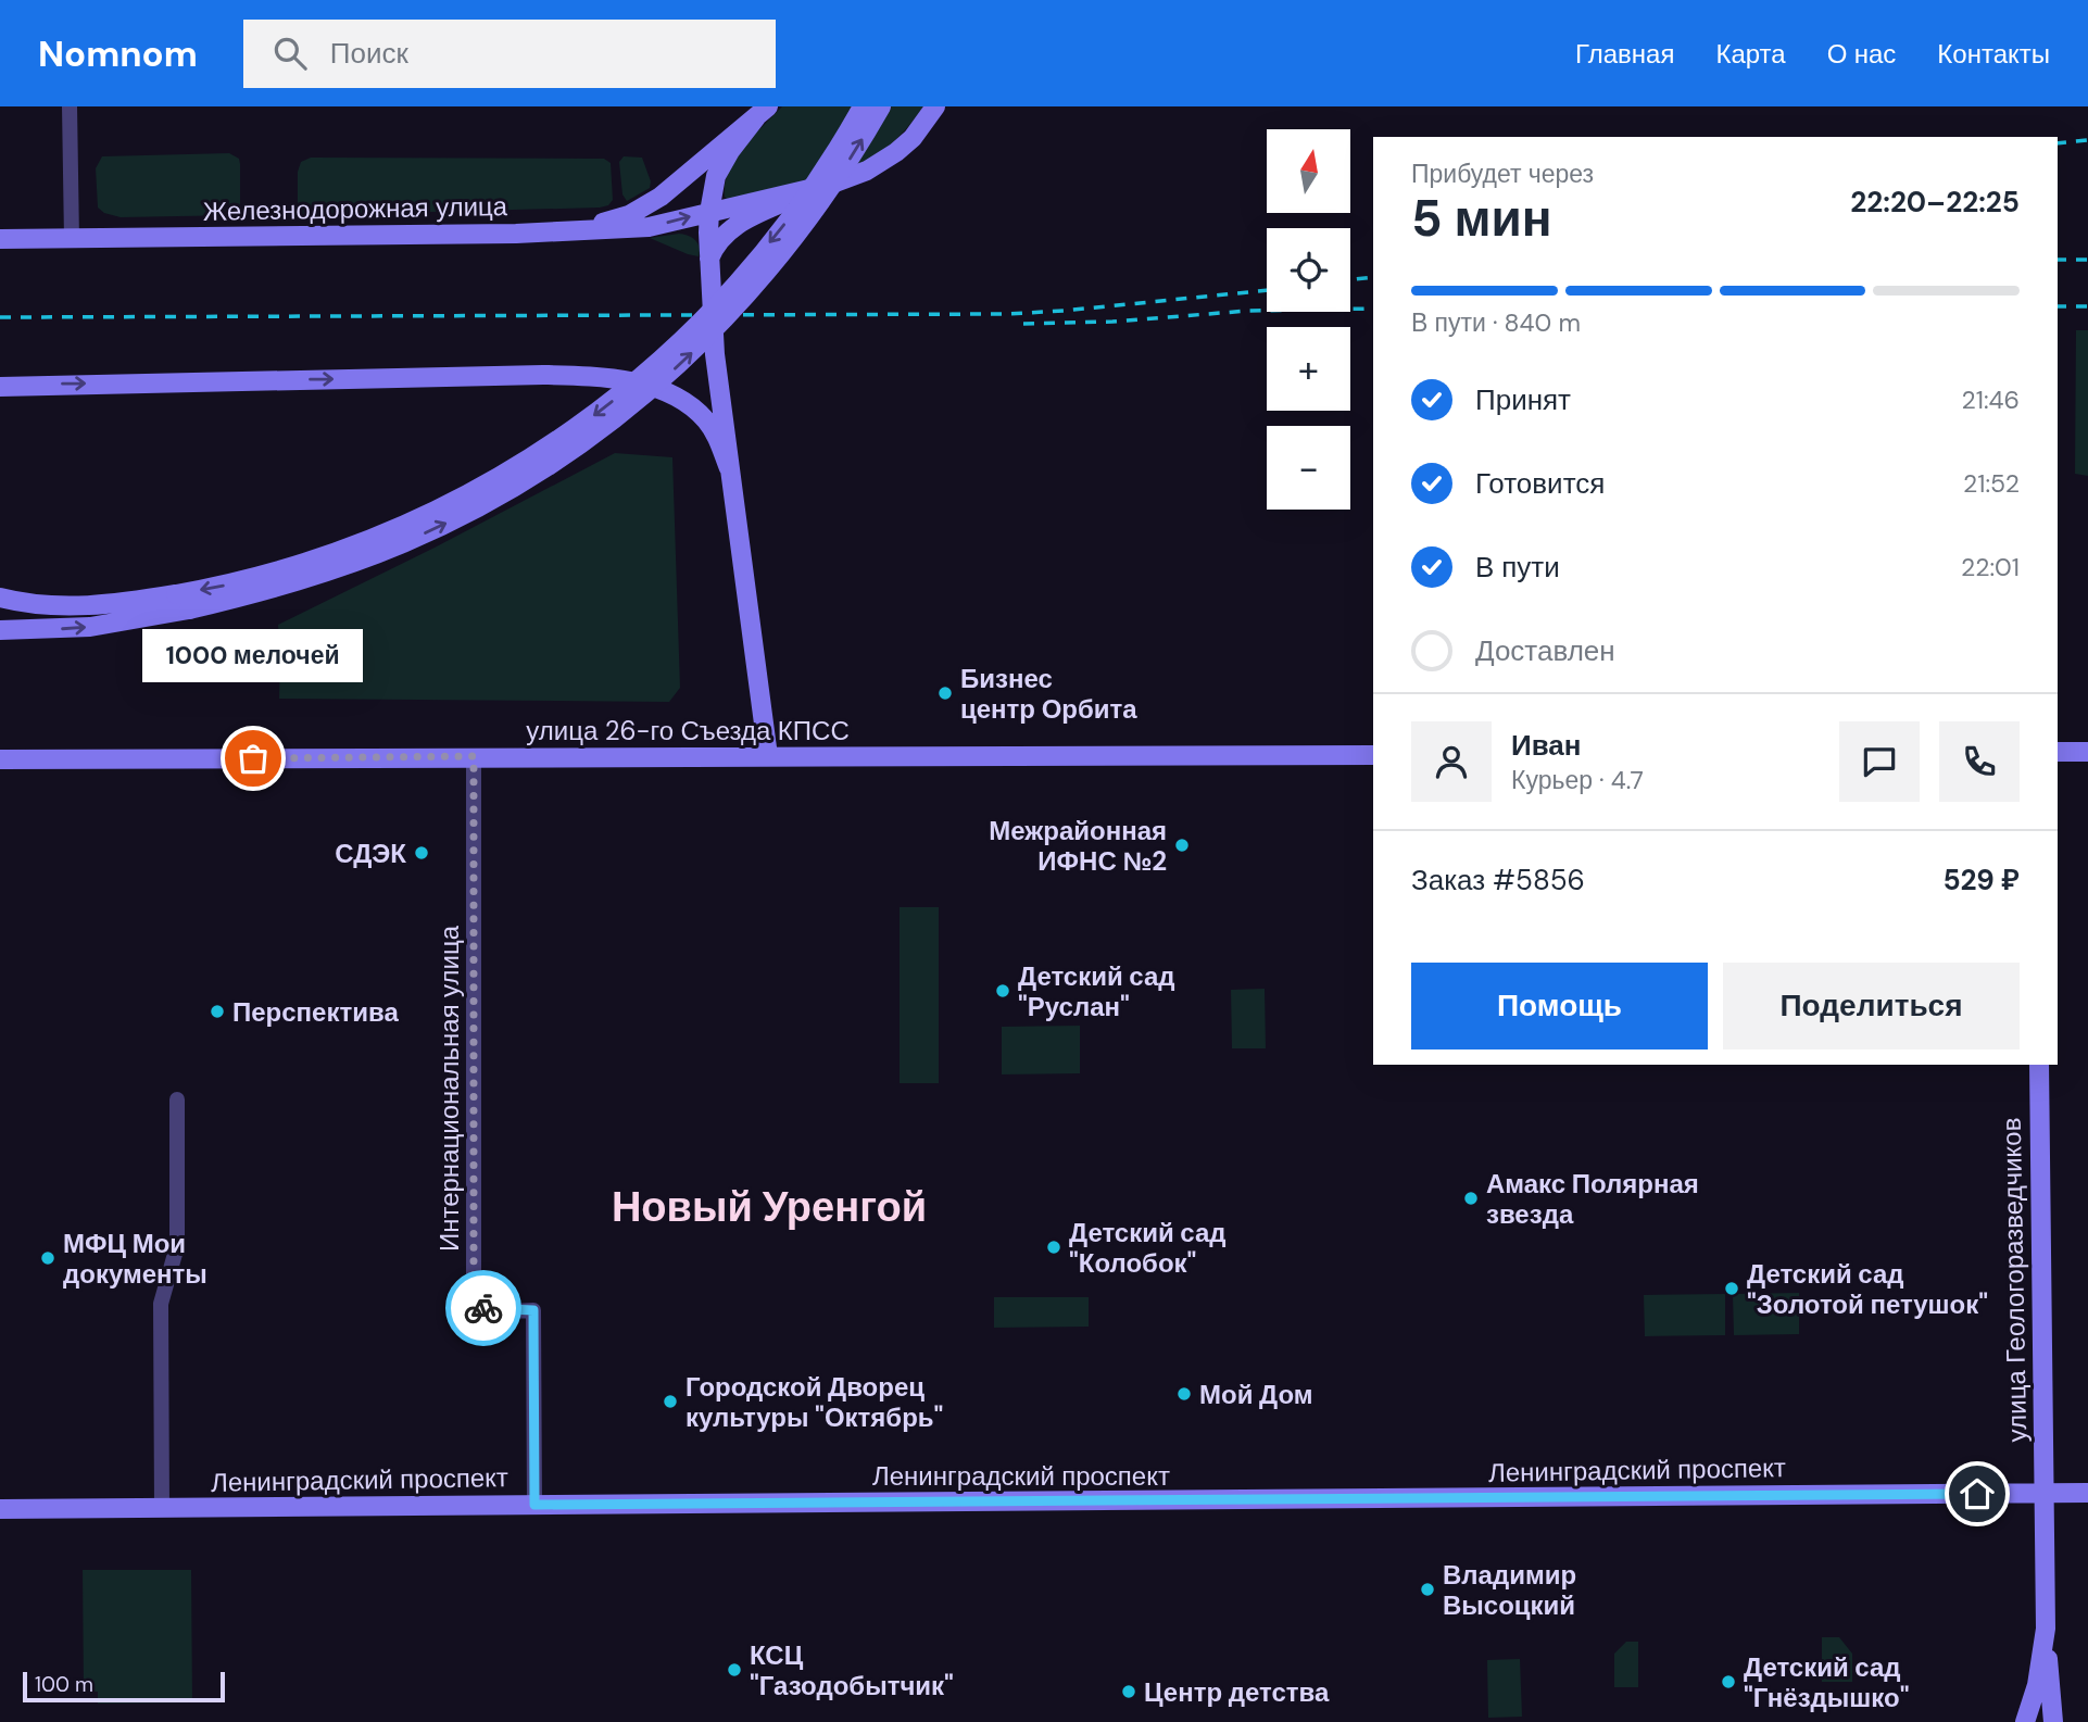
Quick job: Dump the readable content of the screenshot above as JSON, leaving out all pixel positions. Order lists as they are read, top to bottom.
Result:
{
  "streets": {
    "main road": [
      "Железнодорожная улица",
      "улица 26-го Съезда КПСС",
      "улица Геологоразведчиков",
      "Ленинградский проспект"
    ],
    "street": ["Интернациональная улица"]
  },
  "crossings": [
    ["улица 26-го Съезда КПСС", "Интернациональная улица"],
    ["Интернациональная улица", "Ленинградский проспект"],
    ["улица Геологоразведчиков", "Ленинградский проспект"]
  ],
  "districts": ["Новый Уренгой"],
  "places": [
    "Бизнес центр Орбита",
    "1000 мелочей",
    "Межрайонная ИФНС №2",
    "СДЭК",
    "Детский сад \"Руслан\"",
    "Перспектива",
    "Амакс Полярная звезда",
    "Детский сад \"Колобок\"",
    "МФЦ Мои документы",
    "Детский сад \"Золотой петушок\"",
    "Мой Дом",
    "Городской Дворец культуры \"Октябрь\"",
    "Владимир Высоцкий",
    "КСЦ \"Газодобытчик\"",
    "Детский сад \"Гнёздышко\"",
    "Центр детства"
  ],
  "scale_bar": "100 m",
  "north": "top",
  "page": {
    "header": "Nomnom",
    "search": "Поиск",
    "nav": [
      "Главная",
      "Карта",
      "О нас",
      "Контакты"
    ],
    "map_buttons": ["+", "−"],
    "heading": ["5 мин", "Прибудет через", "22:20–22:25"],
    "panel": [
      "Иван",
      "Курьер · 4.7",
      "Заказ #5856",
      "529 ₽"
    ],
    "bar": "В пути · 840 m",
    "list": [
      ["Принят", "21:46"],
      ["Готовится", "21:52"],
      ["В пути", "22:01"],
      "Доставлен"
    ],
    "bubble": "1000 мелочей",
    "buttons": ["Помощь", "Поделиться"],
    "scale": "100 m"
  }
}
